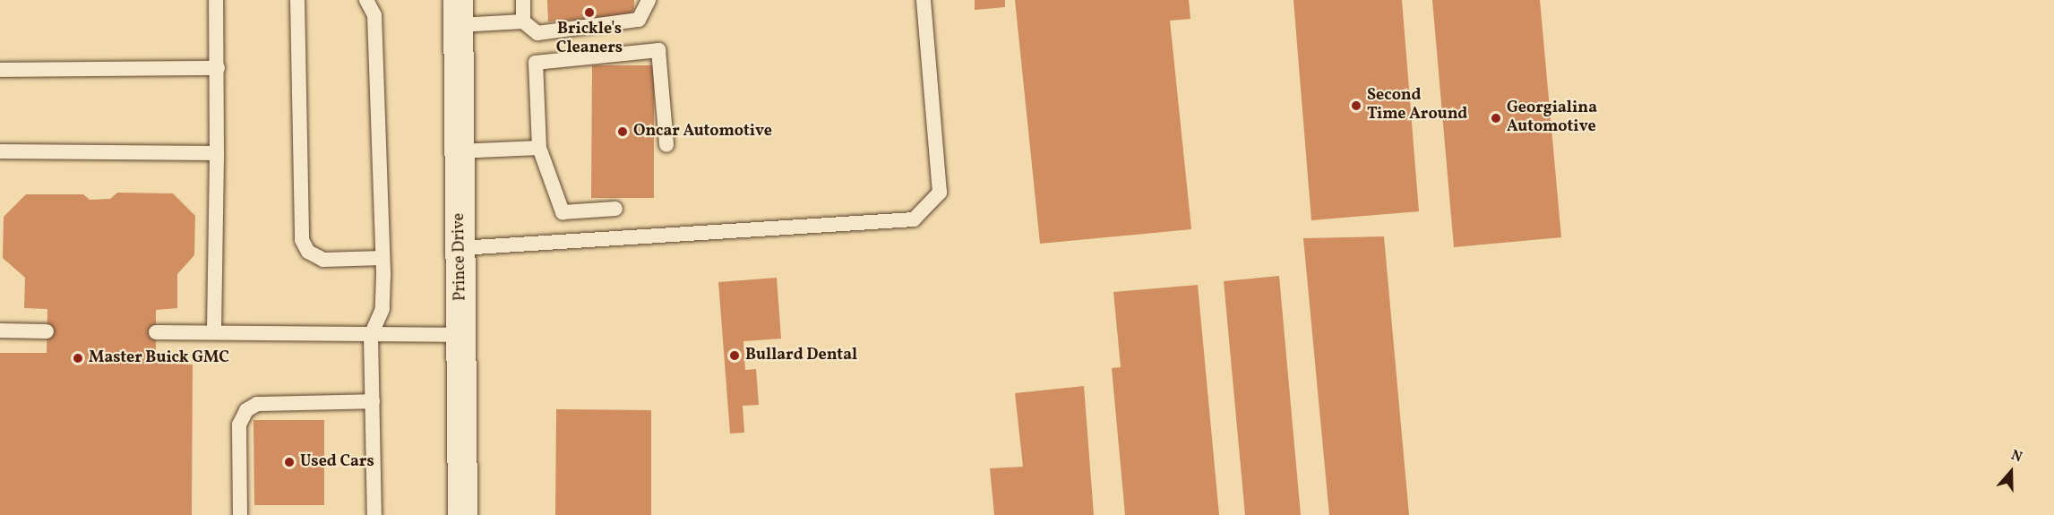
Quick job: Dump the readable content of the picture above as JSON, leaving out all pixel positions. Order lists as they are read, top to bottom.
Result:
{
  "streets": {
    "street": ["Prince Drive"]
  },
  "places": [
    "Brickle's Cleaners",
    "Second Time Around",
    "Georgialina Automotive",
    "Oncar Automotive",
    "Bullard Dental",
    "Master Buick GMC",
    "Used Cars"
  ],
  "north": "top"
}
